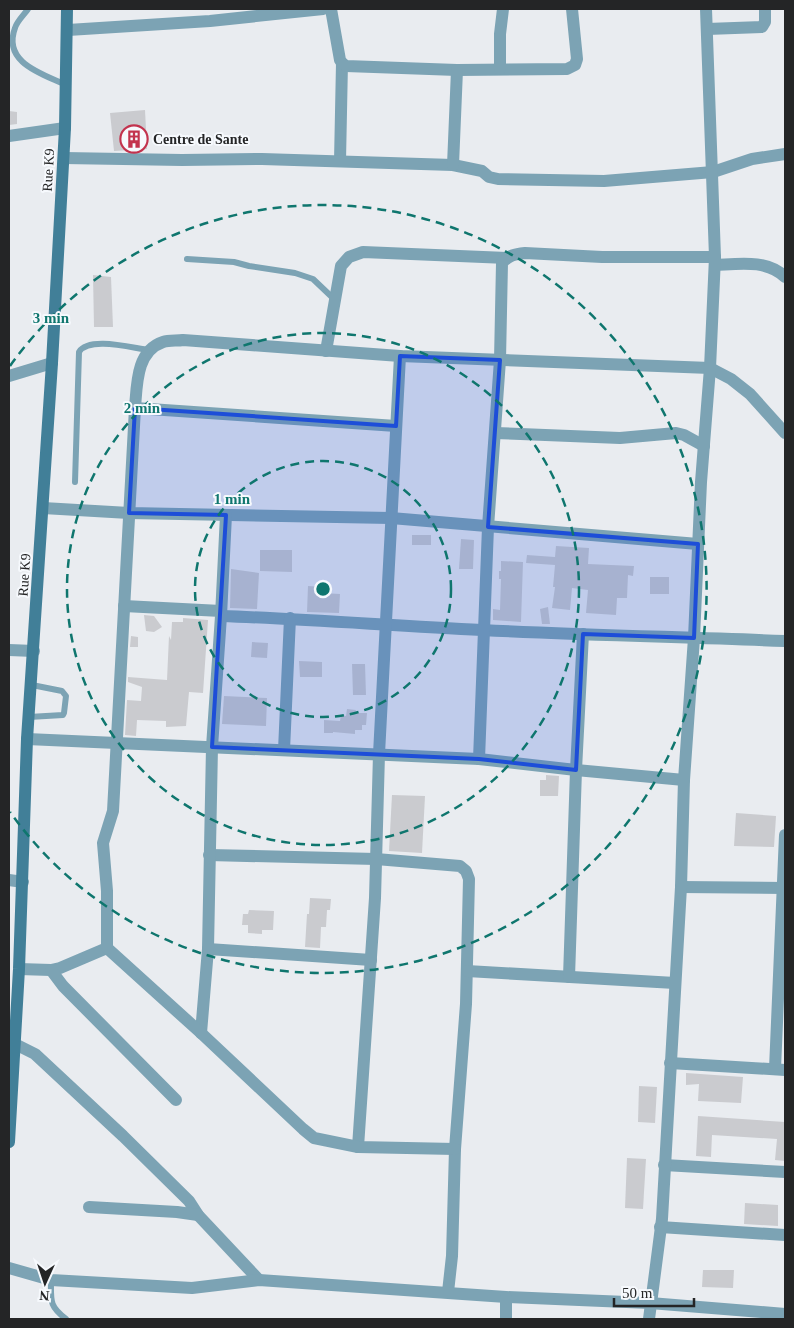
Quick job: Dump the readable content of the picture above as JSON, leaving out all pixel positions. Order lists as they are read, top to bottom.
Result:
{
  "streets": {
    "street": ["Rue K9"]
  },
  "places": {
    "building": ["Centre de Sante"]
  },
  "scale_bar": "50 m",
  "north": "bottom",
  "rings": ["3 min", "2 min", "1 min"]
}
